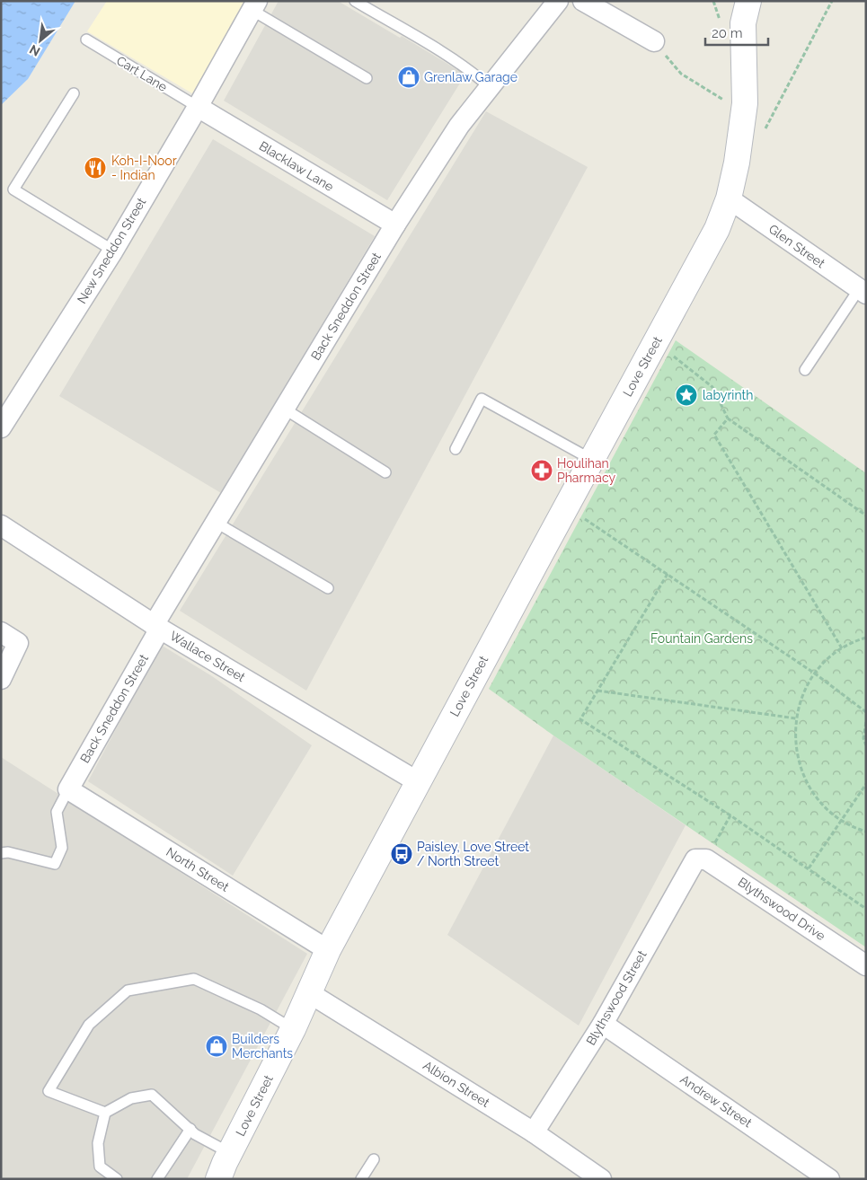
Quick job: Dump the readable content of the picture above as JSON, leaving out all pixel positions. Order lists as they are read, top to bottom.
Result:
{
  "streets": {
    "street": [
      "Blacklaw Lane",
      "Glen Street",
      "New Sneddon Street",
      "Back Sneddon Street",
      "Love Street",
      "Wallace Street",
      "North Street",
      "Blythswood Drive",
      "Blythswood Street",
      "Albion Street",
      "Andrew Street"
    ],
    "lane": ["Cart Lane"]
  },
  "crossings": [
    ["Cart Lane", "Blacklaw Lane"],
    ["Cart Lane", "New Sneddon Street"],
    ["Blacklaw Lane", "New Sneddon Street"],
    ["Blacklaw Lane", "Back Sneddon Street"],
    ["Glen Street", "Love Street"],
    ["Back Sneddon Street", "Wallace Street"],
    ["Back Sneddon Street", "North Street"],
    ["Love Street", "Wallace Street"],
    ["Love Street", "North Street"],
    ["Love Street", "Albion Street"],
    ["Blythswood Drive", "Blythswood Street"],
    ["Blythswood Street", "Albion Street"],
    ["Blythswood Street", "Andrew Street"]
  ],
  "parks": ["Fountain Gardens"],
  "places": {
    "shop": ["Grenlaw Garage", "Builders Merchants"],
    "restaurant": ["Koh-I-Noor - Indian"],
    "place": ["labyrinth"],
    "pharmacy": ["Houlihan Pharmacy"],
    "bus stop": ["Paisley, Love Street / North Street"]
  },
  "scale_bar": "20 m",
  "north": "bottom left"
}
